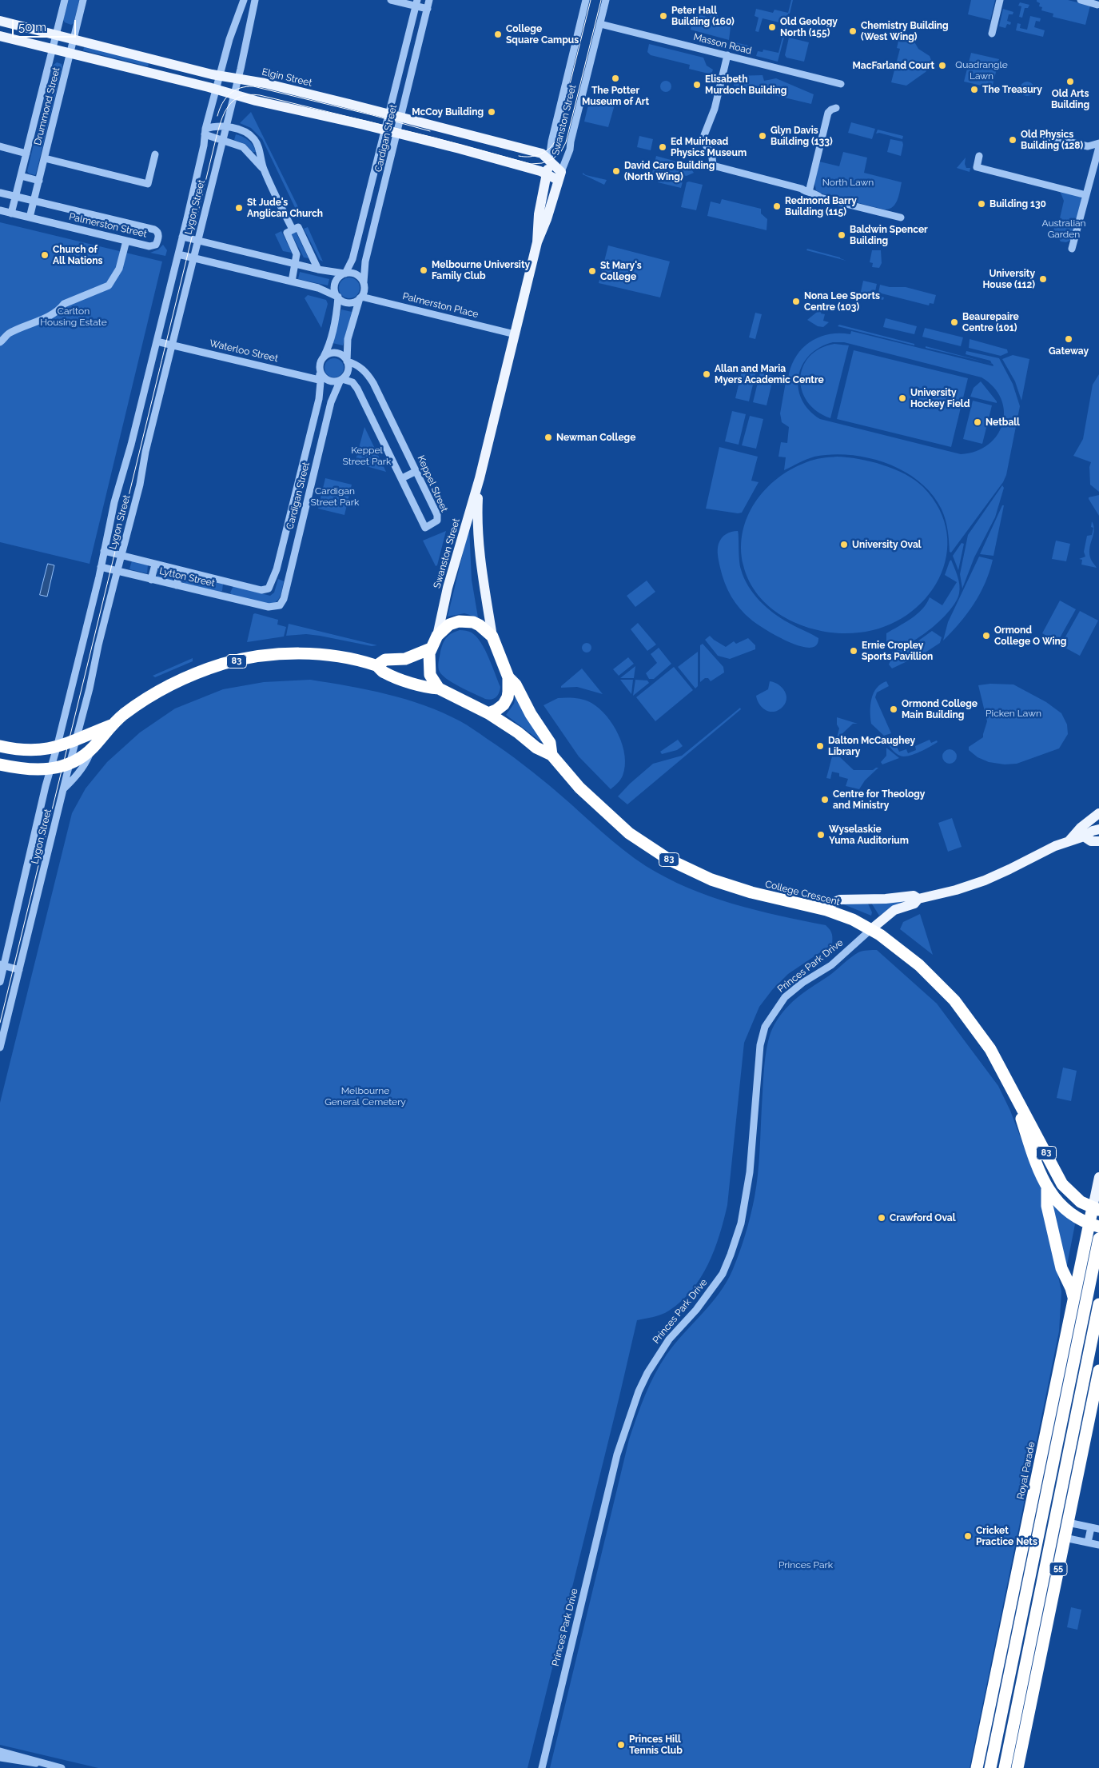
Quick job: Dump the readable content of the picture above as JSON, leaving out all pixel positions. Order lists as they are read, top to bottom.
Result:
{
  "streets": {
    "highway": [
      "83",
      "College Crescent",
      "Royal Parade",
      "55"
    ],
    "main road": ["Elgin Street", "Swanston Street"],
    "street": [
      "Masson Road",
      "Drummond Street",
      "Cardigan Street",
      "Lygon Street",
      "Palmerston Street",
      "Palmerston Place",
      "Waterloo Street",
      "Keppel Street",
      "Lytton Street",
      "Princes Park Drive"
    ]
  },
  "crossings": [
    ["Masson Road", "Swanston Street"],
    ["Elgin Street", "Drummond Street"],
    ["Elgin Street", "Swanston Street"],
    ["Elgin Street", "Cardigan Street"],
    ["Elgin Street", "Lygon Street"],
    ["Drummond Street", "Palmerston Street"],
    ["Swanston Street", "Palmerston Place"],
    ["Swanston Street", "83"],
    ["Swanston Street", "College Crescent"],
    ["Cardigan Street", "Palmerston Place"],
    ["Cardigan Street", "Waterloo Street"],
    ["Cardigan Street", "Keppel Street"],
    ["Cardigan Street", "Lytton Street"],
    ["Lygon Street", "Waterloo Street"],
    ["Lygon Street", "Lytton Street"],
    ["Lygon Street", "83"],
    ["Waterloo Street", "Keppel Street"],
    ["83", "College Crescent"],
    ["83", "Princes Park Drive"],
    ["83", "Royal Parade"],
    ["College Crescent", "Princes Park Drive"]
  ],
  "parks": [
    "Quadrangle Lawn",
    "North Lawn",
    "Australian Garden",
    "Carlton Housing Estate",
    "Keppel Street Park",
    "Cardigan Street Park",
    "Picken Lawn",
    "Melbourne General Cemetery",
    "Princes Park"
  ],
  "places": [
    "Peter Hall Building (160)",
    "Old Geology North (155)",
    "Chemistry Building (West Wing)",
    "College Square Campus",
    "MacFarland Court",
    "The Potter Museum of Art",
    "Old Arts Building",
    "Elisabeth Murdoch Building",
    "The Treasury",
    "McCoy Building",
    "Glyn Davis Building (133)",
    "Old Physics Building (128)",
    "Ed Muirhead Physics Museum",
    "David Caro Building (North Wing)",
    "Building 130",
    "Redmond Barry Building (115)",
    "St Jude's Anglican Church",
    "Baldwin Spencer Building",
    "Church of All Nations",
    "Melbourne University Family Club",
    "St Mary's College",
    "University House (112)",
    "Nona Lee Sports Centre (103)",
    "Beaurepaire Centre (101)",
    "Gateway",
    "Allan and Maria Myers Academic Centre",
    "University Hockey Field",
    "Netball",
    "Newman College",
    "University Oval",
    "Ormond College O Wing",
    "Ernie Cropley Sports Pavillion",
    "Ormond College Main Building",
    "Dalton McCaughey Library",
    "Centre for Theology and Ministry",
    "Wyselaskie Yuma Auditorium",
    "Crawford Oval",
    "Cricket Practice Nets",
    "Princes Hill Tennis Club"
  ],
  "scale_bar": "50 m"
}
